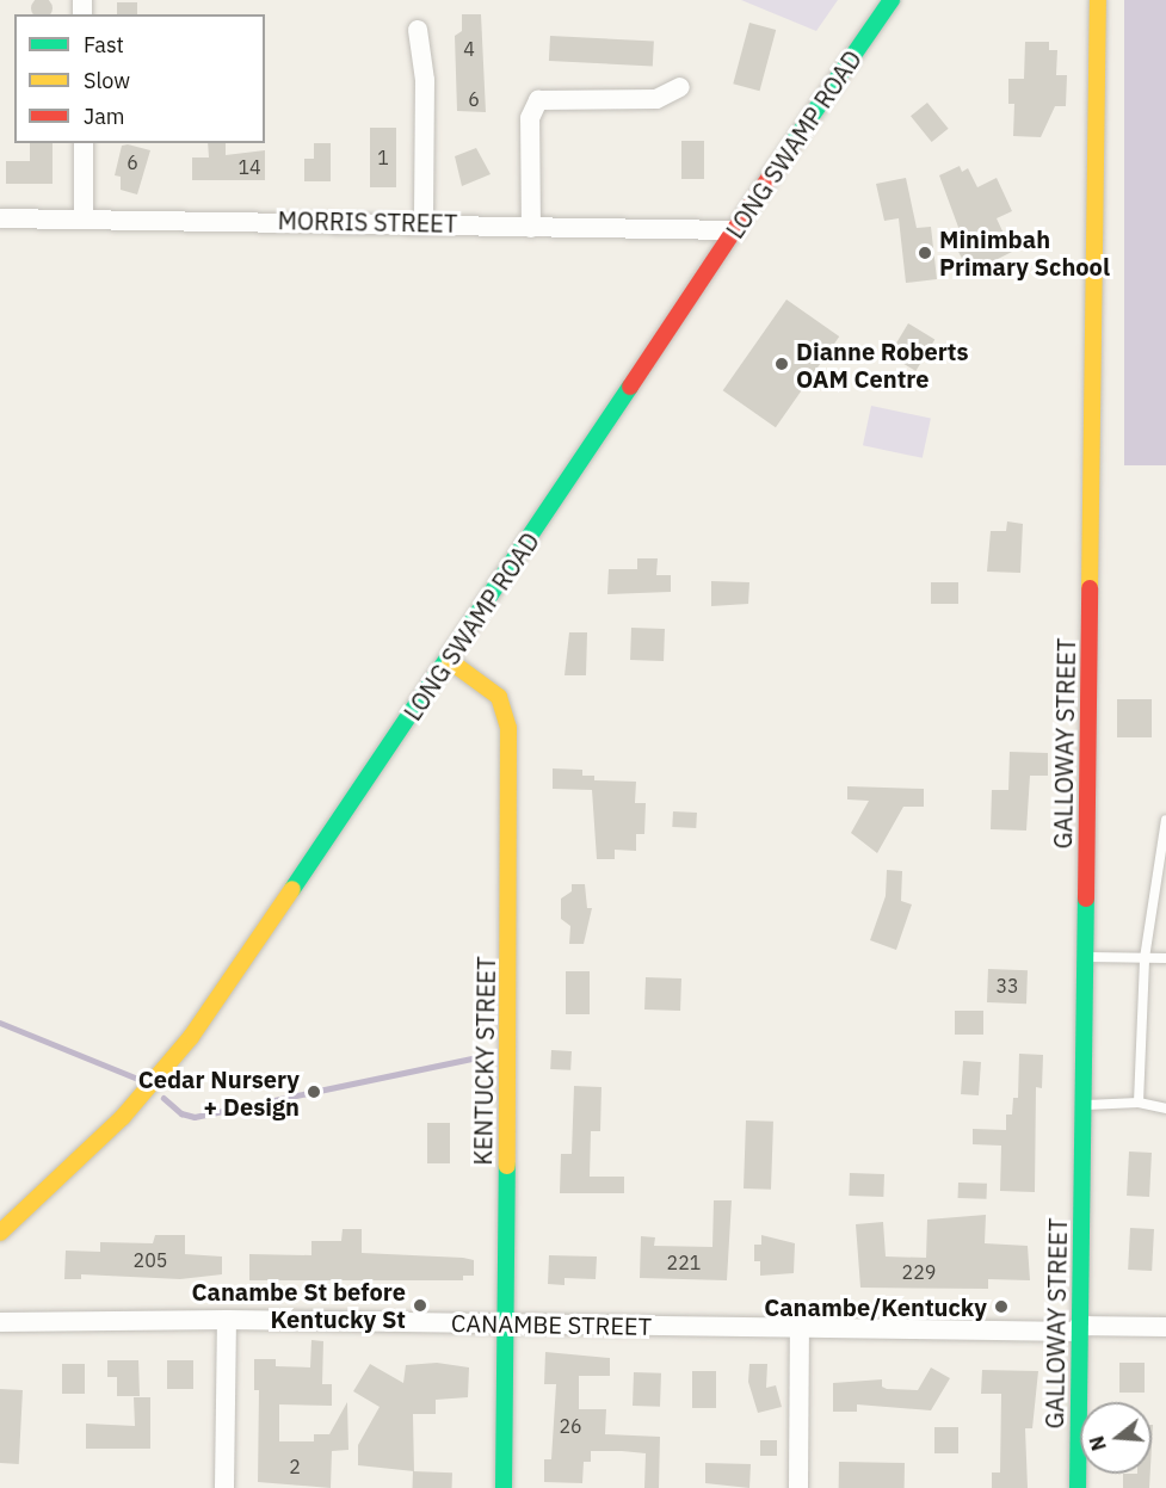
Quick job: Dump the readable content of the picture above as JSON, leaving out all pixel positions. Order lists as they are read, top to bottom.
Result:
{
  "streets": {
    "street": [
      "LONG SWAMP ROAD",
      "MORRIS STREET",
      "GALLOWAY STREET",
      "KENTUCKY STREET",
      "CANAMBE STREET"
    ]
  },
  "crossings": [
    ["LONG SWAMP ROAD", "MORRIS STREET"],
    ["LONG SWAMP ROAD", "KENTUCKY STREET"],
    ["GALLOWAY STREET", "CANAMBE STREET"],
    ["KENTUCKY STREET", "CANAMBE STREET"]
  ],
  "places": [
    "Minimbah Primary School",
    "Dianne Roberts OAM Centre",
    "Cedar Nursery + Design",
    "Canambe St before Kentucky St",
    "Canambe/Kentucky"
  ],
  "house_numbers": [
    "4",
    "6",
    "1",
    "6",
    "14",
    "33",
    "205",
    "221",
    "229",
    "26",
    "2"
  ],
  "legend": ["Fast", "Slow", "Jam"],
  "north": "left"
}
